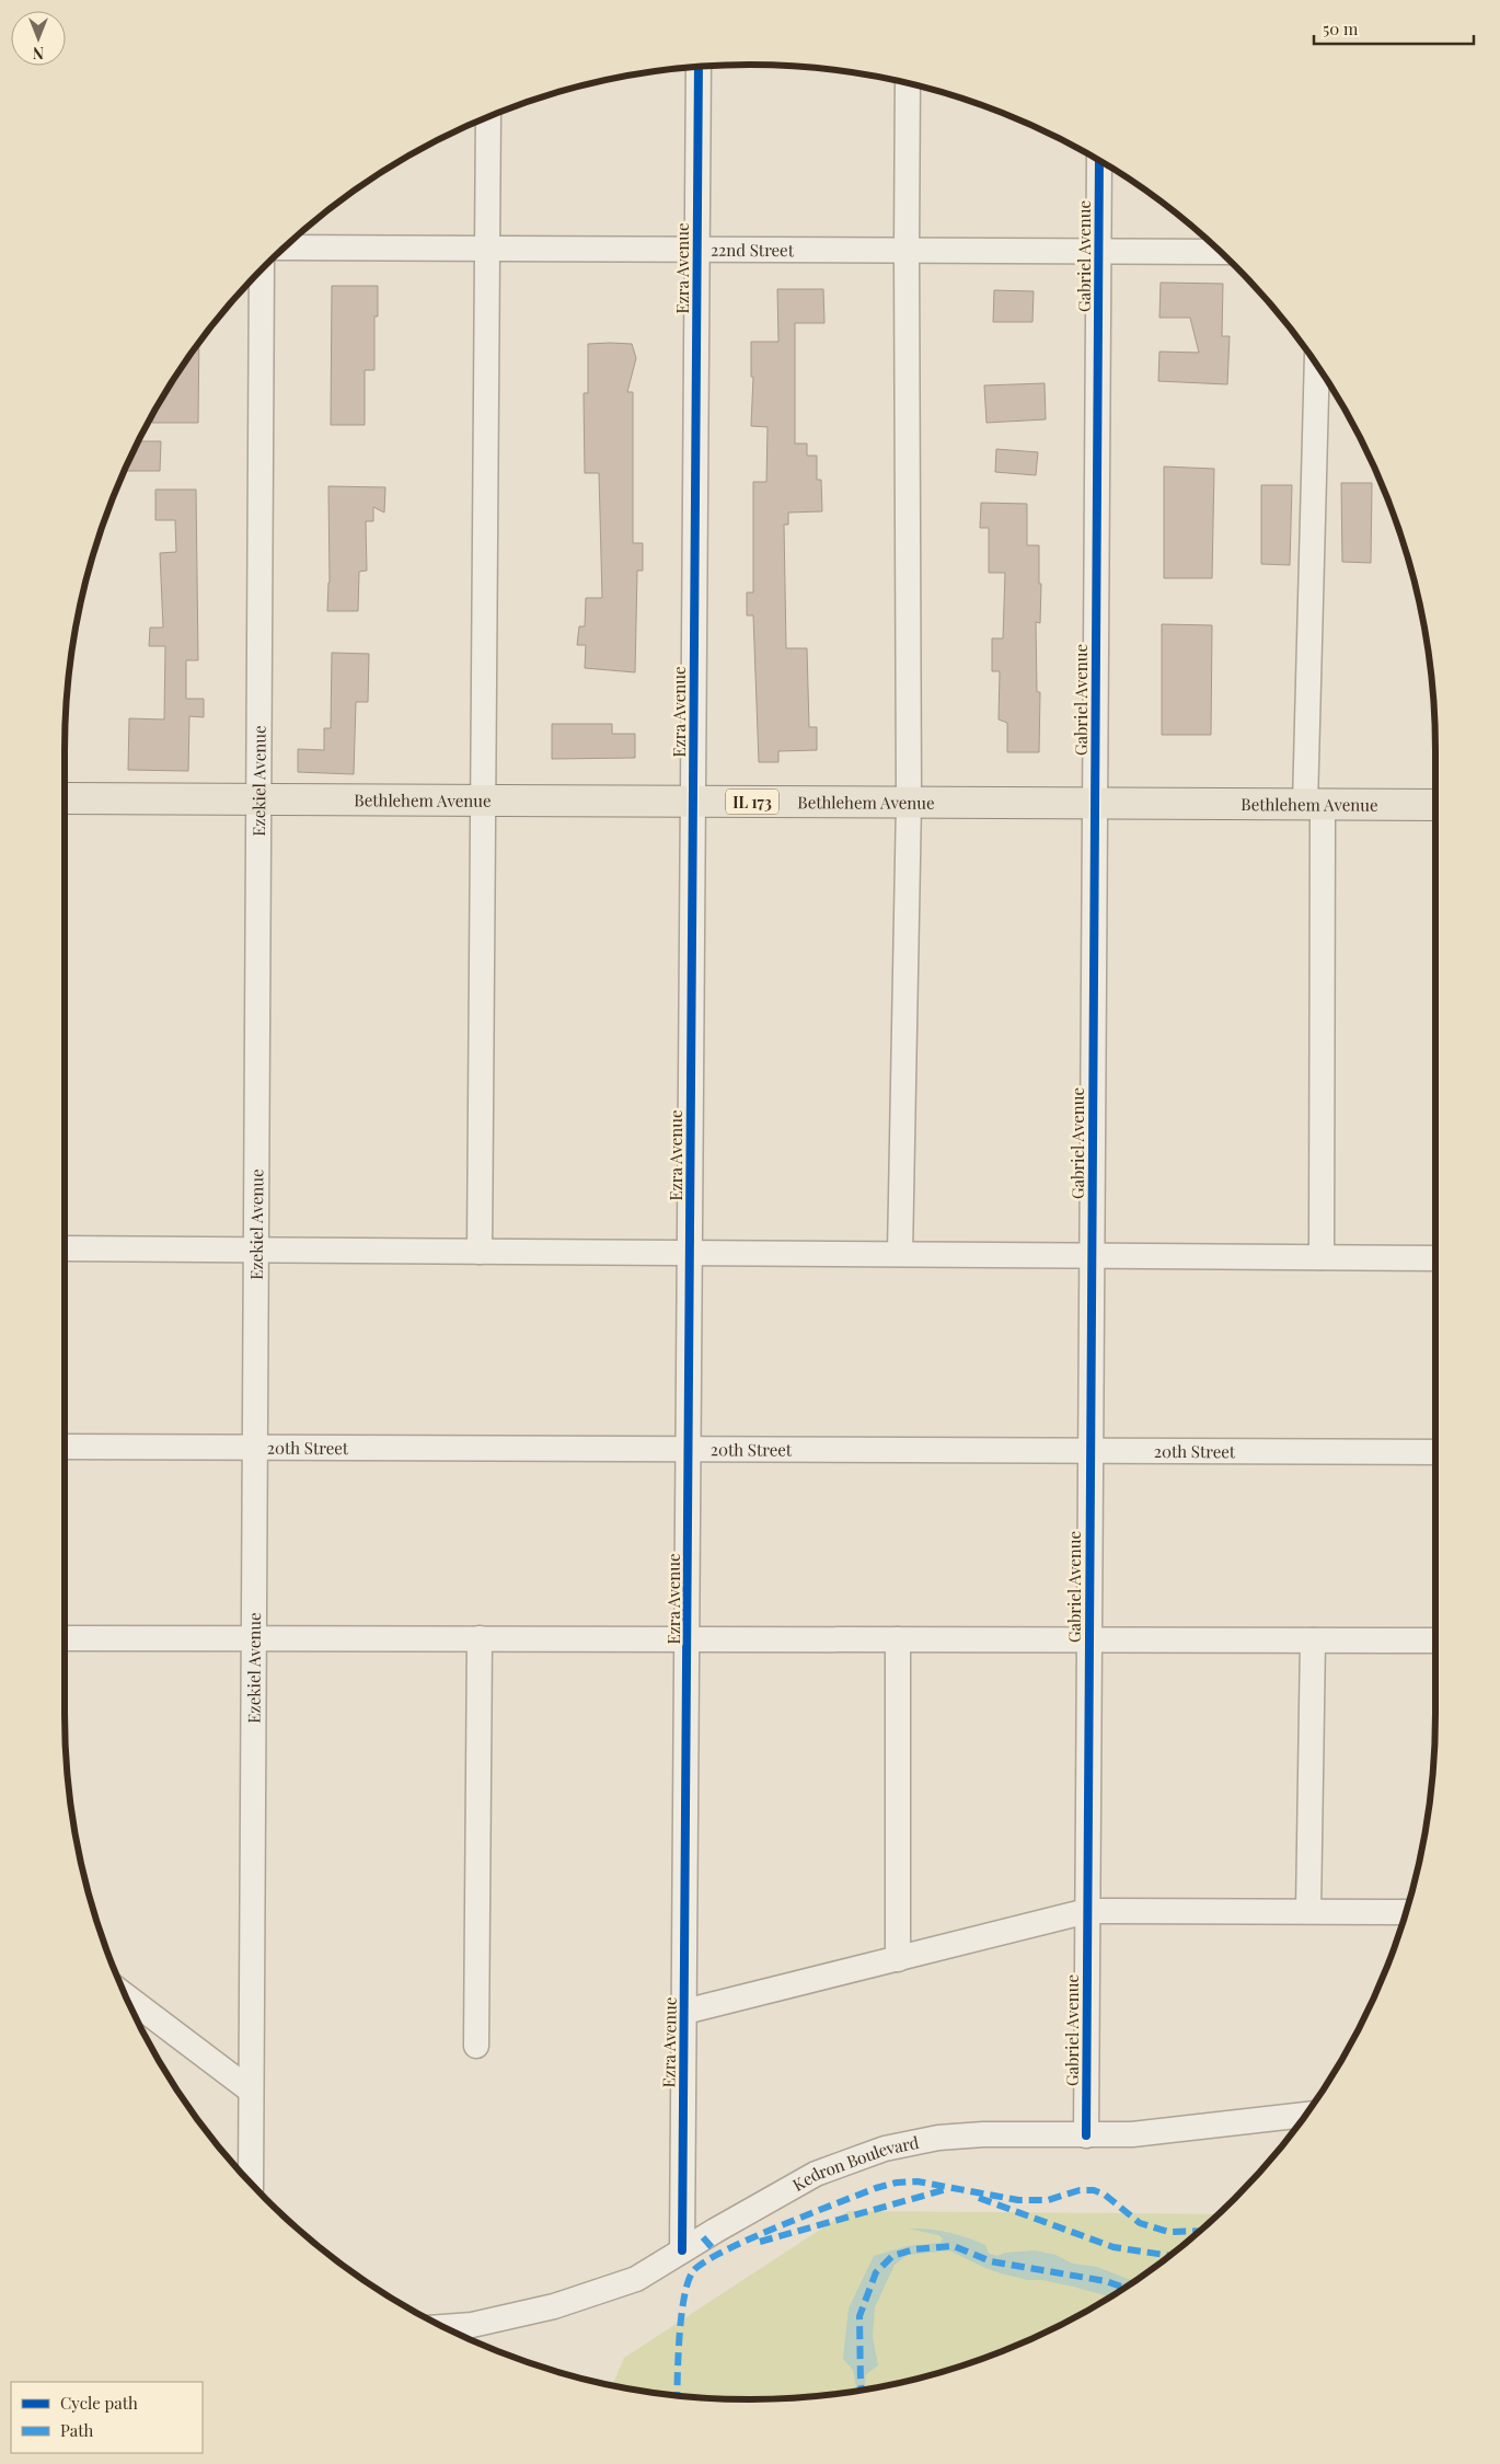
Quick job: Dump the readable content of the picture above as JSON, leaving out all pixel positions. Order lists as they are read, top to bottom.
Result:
{
  "streets": {
    "main road": ["Bethlehem Avenue", "IL 173"],
    "street": [
      "22nd Street",
      "Gabriel Avenue",
      "Ezra Avenue",
      "Ezekiel Avenue",
      "20th Street",
      "Kedron Boulevard"
    ]
  },
  "crossings": [
    ["22nd Street", "Gabriel Avenue"],
    ["22nd Street", "Ezra Avenue"],
    ["Gabriel Avenue", "Bethlehem Avenue"],
    ["Gabriel Avenue", "20th Street"],
    ["Gabriel Avenue", "Kedron Boulevard"],
    ["Ezra Avenue", "Bethlehem Avenue"],
    ["Ezra Avenue", "20th Street"],
    ["Ezra Avenue", "Kedron Boulevard"],
    ["Ezekiel Avenue", "Bethlehem Avenue"],
    ["Ezekiel Avenue", "20th Street"]
  ],
  "legend": ["Cycle path", "Path"],
  "scale_bar": "50 m",
  "north": "bottom"
}
